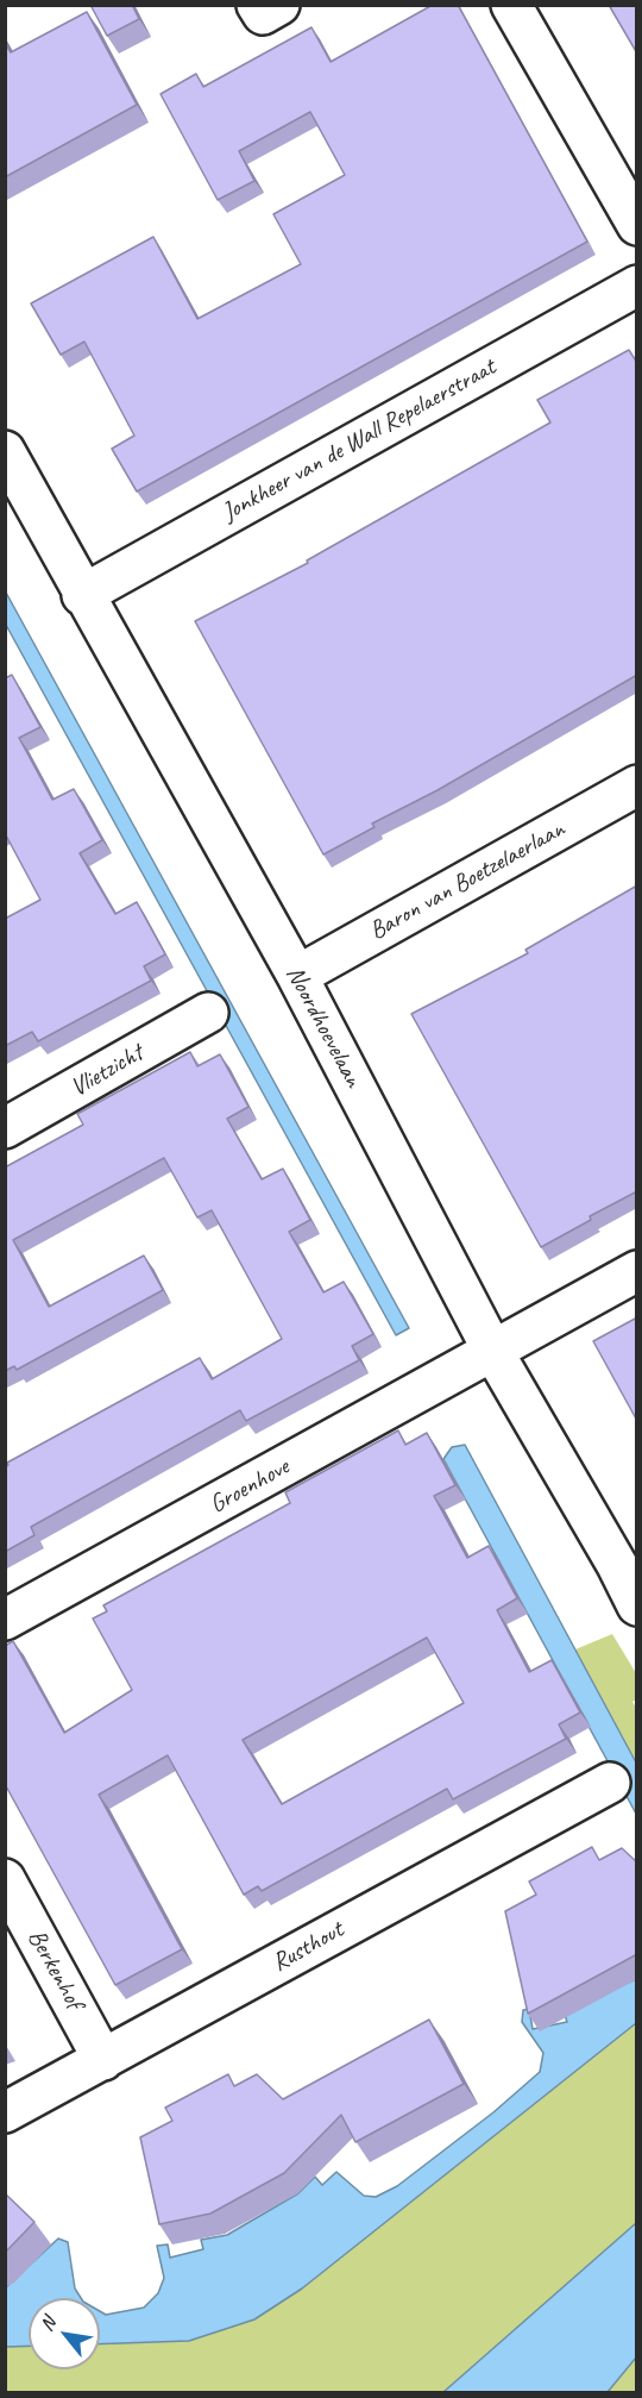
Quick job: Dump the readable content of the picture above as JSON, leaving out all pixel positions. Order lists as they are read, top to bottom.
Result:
{
  "streets": {
    "street": [
      "Jonkheer van de Wall Repelaerstraat",
      "Baron van Boetzelaerlaan",
      "Noordhoevelaan",
      "Vlietzicht",
      "Groenhove",
      "Rusthout",
      "Berkenhof"
    ]
  },
  "crossings": [
    ["Jonkheer van de Wall Repelaerstraat", "Noordhoevelaan"],
    ["Baron van Boetzelaerlaan", "Noordhoevelaan"],
    ["Noordhoevelaan", "Groenhove"],
    ["Rusthout", "Berkenhof"]
  ],
  "north": "top left"
}
